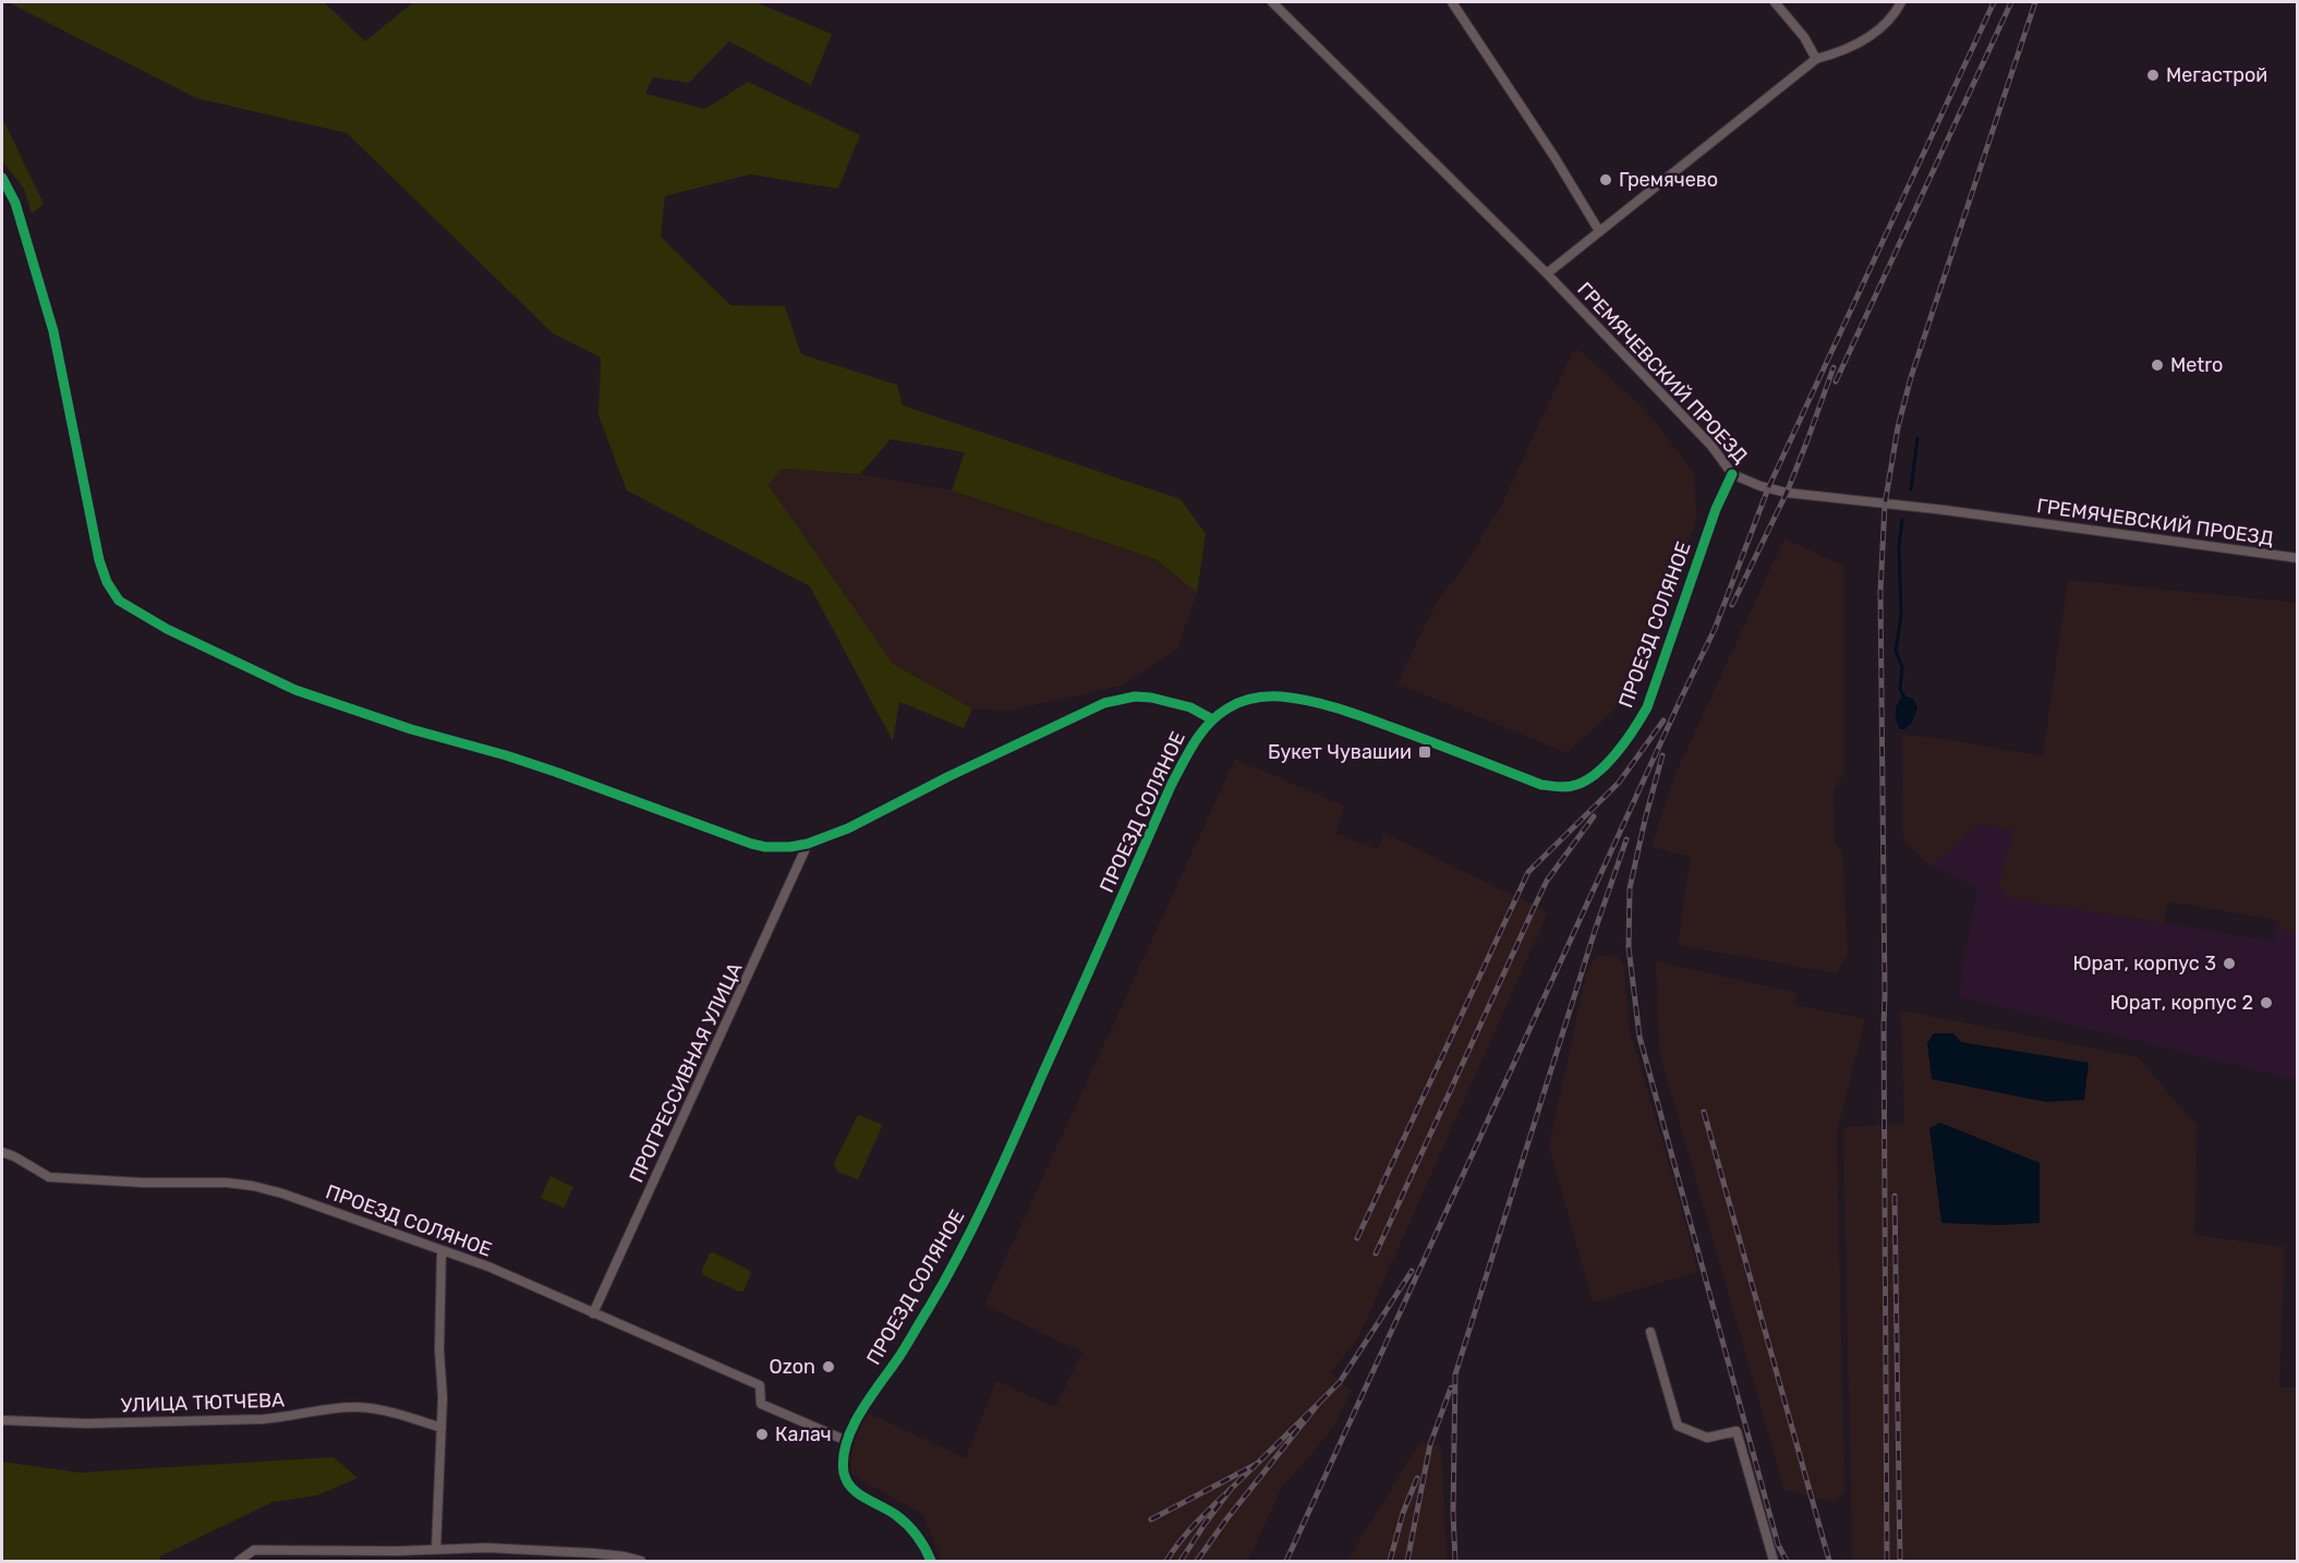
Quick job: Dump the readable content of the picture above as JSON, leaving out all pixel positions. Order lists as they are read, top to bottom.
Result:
{
  "streets": {
    "street": [
      "ГРЕМЯЧЕВСКИЙ ПРОЕЗД",
      "ПРОЕЗД СОЛЯНОЕ",
      "ПРОГРЕССИВНАЯ УЛИЦА",
      "УЛИЦА ТЮТЧЕВА"
    ]
  },
  "crossings": [
    ["ГРЕМЯЧЕВСКИЙ ПРОЕЗД", "ПРОЕЗД СОЛЯНОЕ"],
    ["ПРОЕЗД СОЛЯНОЕ", "ПРОГРЕССИВНАЯ УЛИЦА"]
  ],
  "places": {
    "other": [
      "Мегастрой",
      "Гремячево",
      "Metro",
      "Юрат, корпус 3",
      "Юрат, корпус 2",
      "Ozon",
      "Калач"
    ],
    "transit": ["Букет Чувашии"]
  }
}
